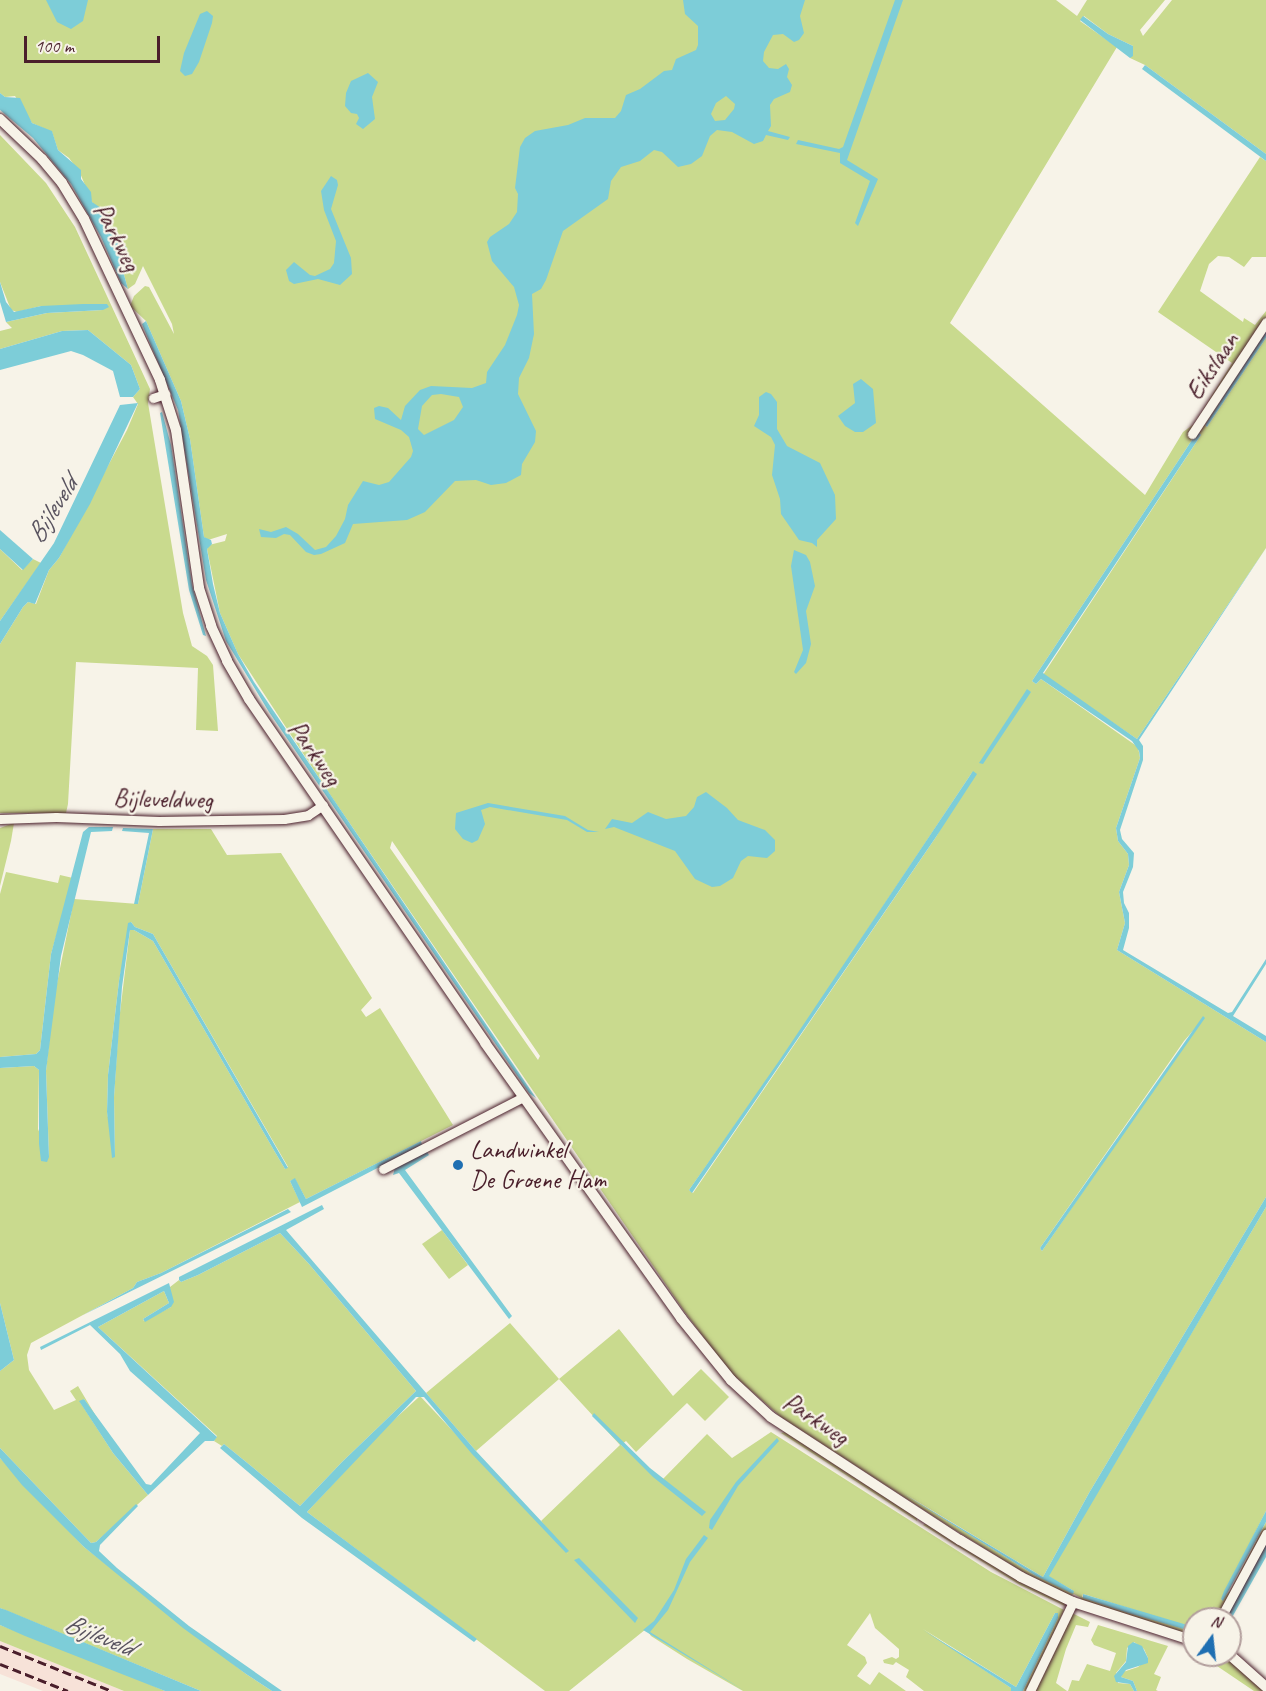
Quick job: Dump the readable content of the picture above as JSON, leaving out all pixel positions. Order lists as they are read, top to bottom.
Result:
{
  "streets": {
    "street": ["Parkweg", "Eikslaan", "Bijleveldweg"]
  },
  "crossings": [
    ["Parkweg", "Bijleveldweg"]
  ],
  "water": ["Bijleveld"],
  "places": ["Landwinkel De Groene Ham"],
  "scale_bar": "100 m",
  "north": "top"
}
